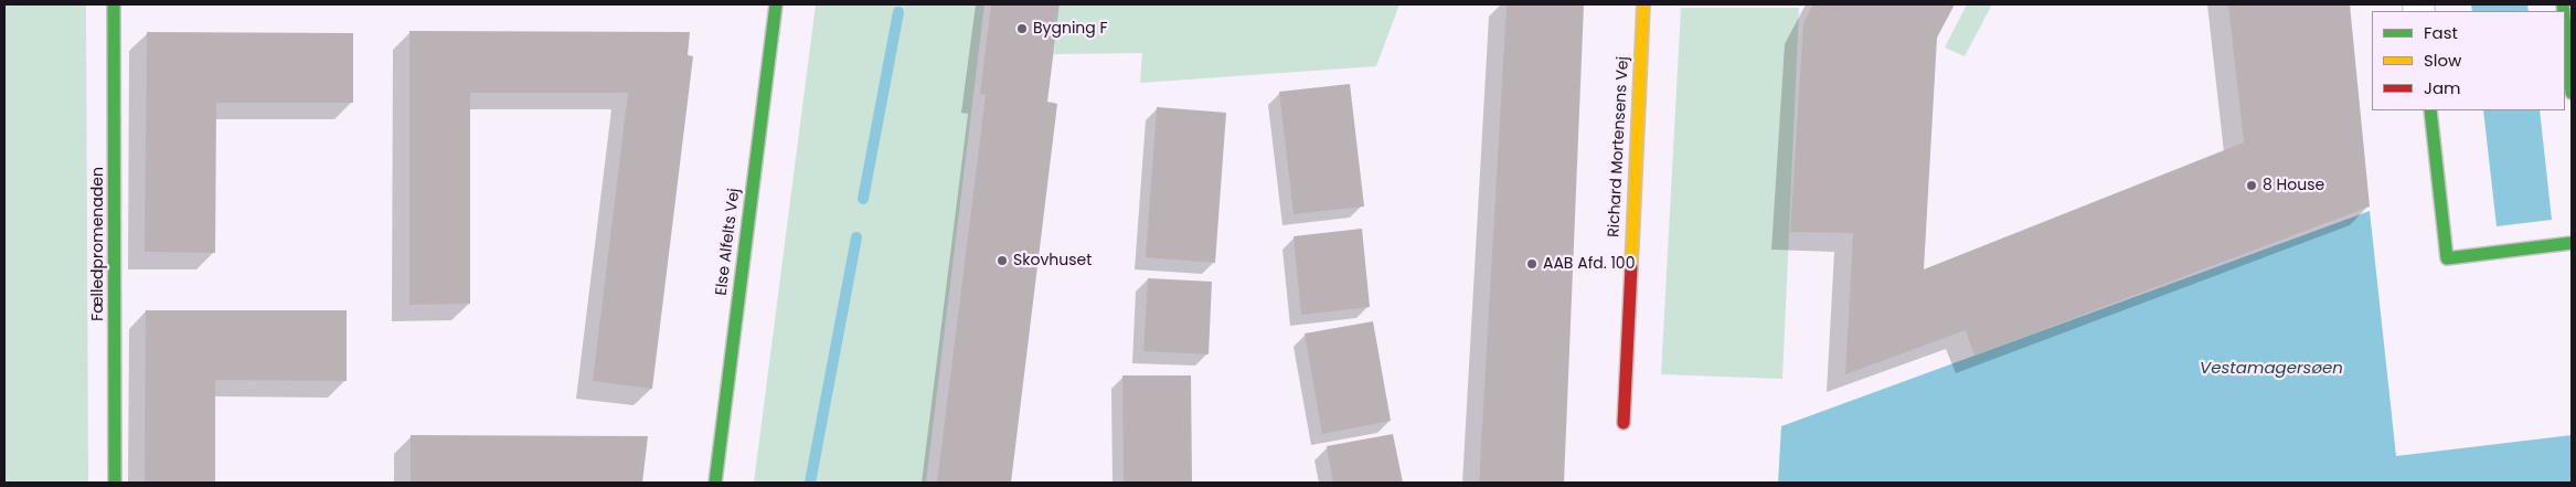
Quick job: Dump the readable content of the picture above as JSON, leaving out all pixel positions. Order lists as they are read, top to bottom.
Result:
{
  "streets": {
    "street": ["Richard Mortensens Vej", "Else Alfelts Vej", "Fælledpromenaden"]
  },
  "water": ["Vestamagersøen"],
  "places": [
    "Bygning F",
    "8 House",
    "Skovhuset",
    "AAB Afd. 100"
  ],
  "legend": ["Fast", "Slow", "Jam"]
}
